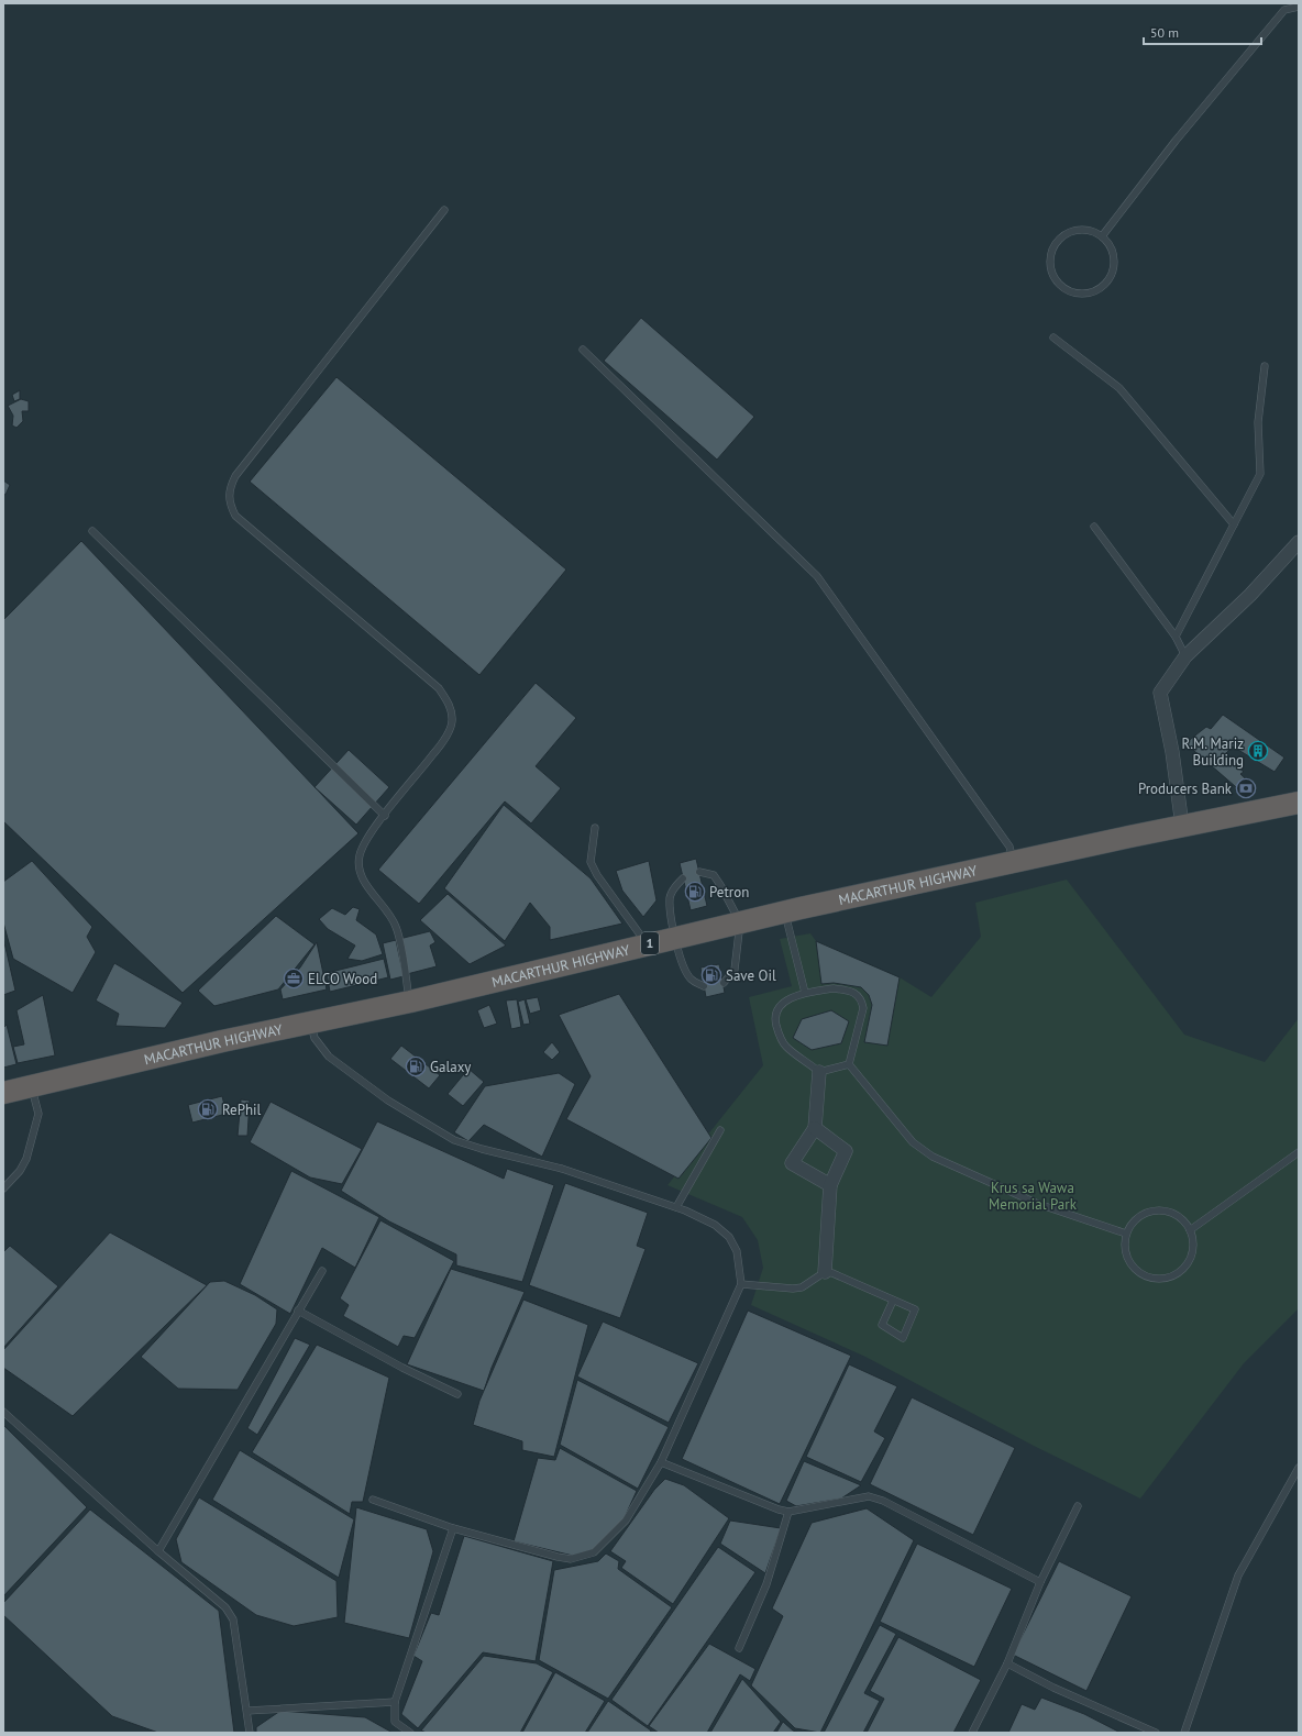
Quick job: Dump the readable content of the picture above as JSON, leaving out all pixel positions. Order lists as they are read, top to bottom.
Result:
{
  "streets": {
    "highway": ["MACARTHUR HIGHWAY", "1"]
  },
  "parks": ["Krus sa Wawa Memorial Park"],
  "places": {
    "building": ["R.M. Mariz Building"],
    "bank": ["Producers Bank"],
    "fuel station": [
      "Petron",
      "Save Oil",
      "Galaxy",
      "RePhil"
    ],
    "office": ["ELCO Wood"]
  },
  "scale_bar": "50 m"
}
